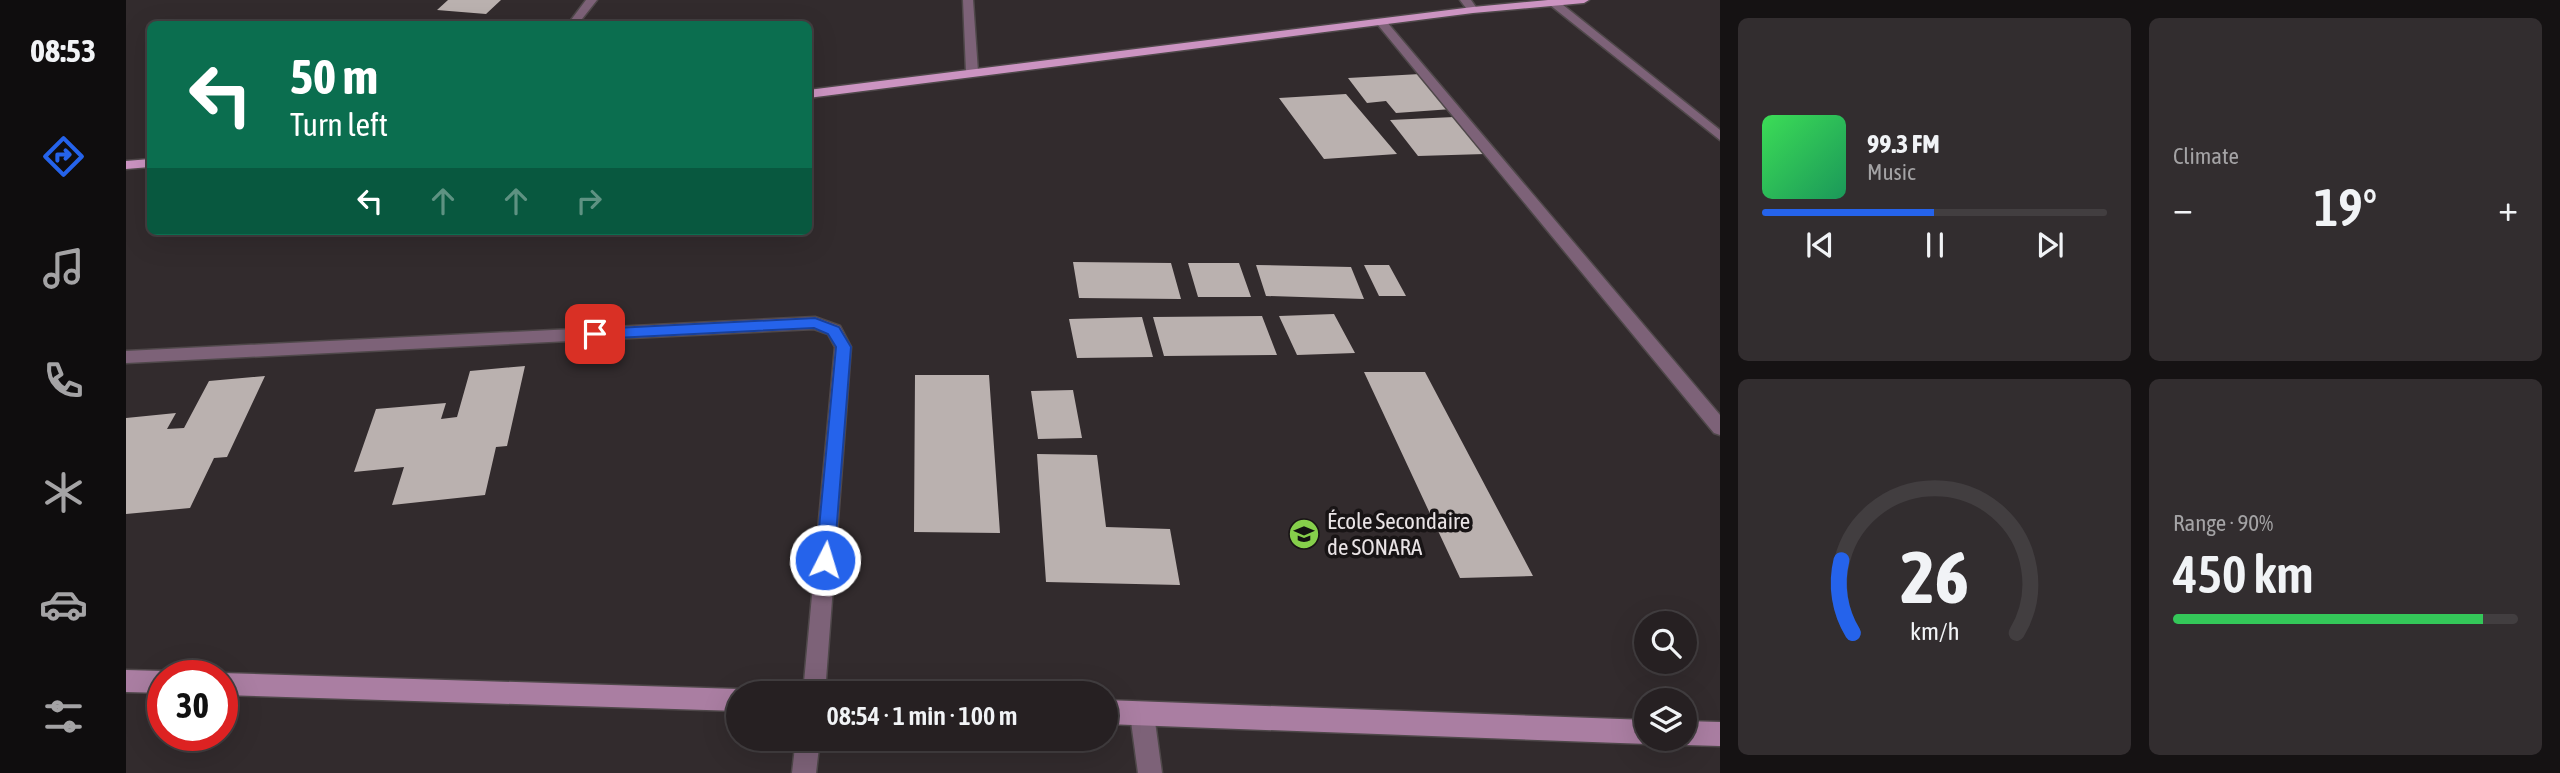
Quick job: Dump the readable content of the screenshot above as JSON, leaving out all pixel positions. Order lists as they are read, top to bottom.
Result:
{
  "places": {
    "school or university": ["École Secondaire de SONARA"]
  },
  "page": {
    "tabs": "08:53",
    "tile": [
      "Climate",
      ["Range · 90%", "450 km"]
    ],
    "turn": ["50 m", "Turn left"],
    "song": ["99.3 FM", "Music"],
    "heat": ["−", "19°", "+"],
    "limit": "30",
    "trip": "08:54 · 1 min · 100 m",
    "gauge": ["26", "km/h"]
  }
}
